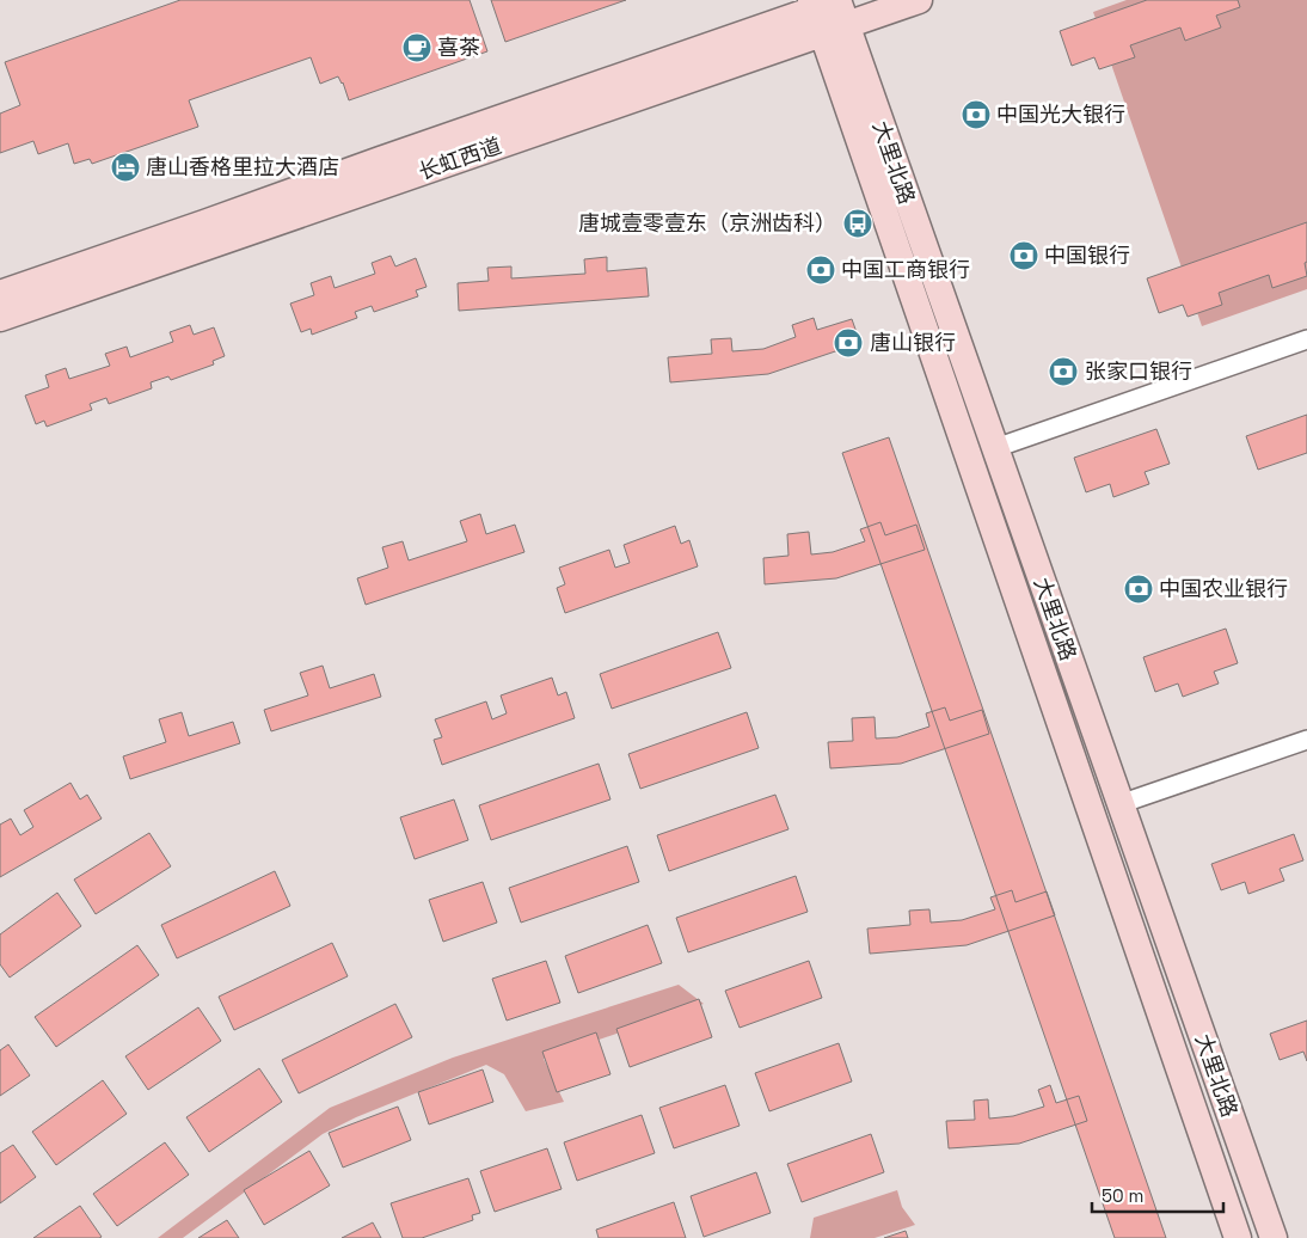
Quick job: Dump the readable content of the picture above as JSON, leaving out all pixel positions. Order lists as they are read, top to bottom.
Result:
{
  "streets": {
    "main road": ["长虹西道", "大里北路"]
  },
  "crossings": [
    ["长虹西道", "大里北路"]
  ],
  "places": {
    "cafe": ["喜茶"],
    "bank": [
      "中国光大银行",
      "中国银行",
      "中国工商银行",
      "唐山银行",
      "张家口银行",
      "中国农业银行"
    ],
    "hotel": ["唐山香格里拉大酒店"],
    "bus stop": ["唐城壹零壹东（京洲齿科）"]
  },
  "scale_bar": "50 m"
}
